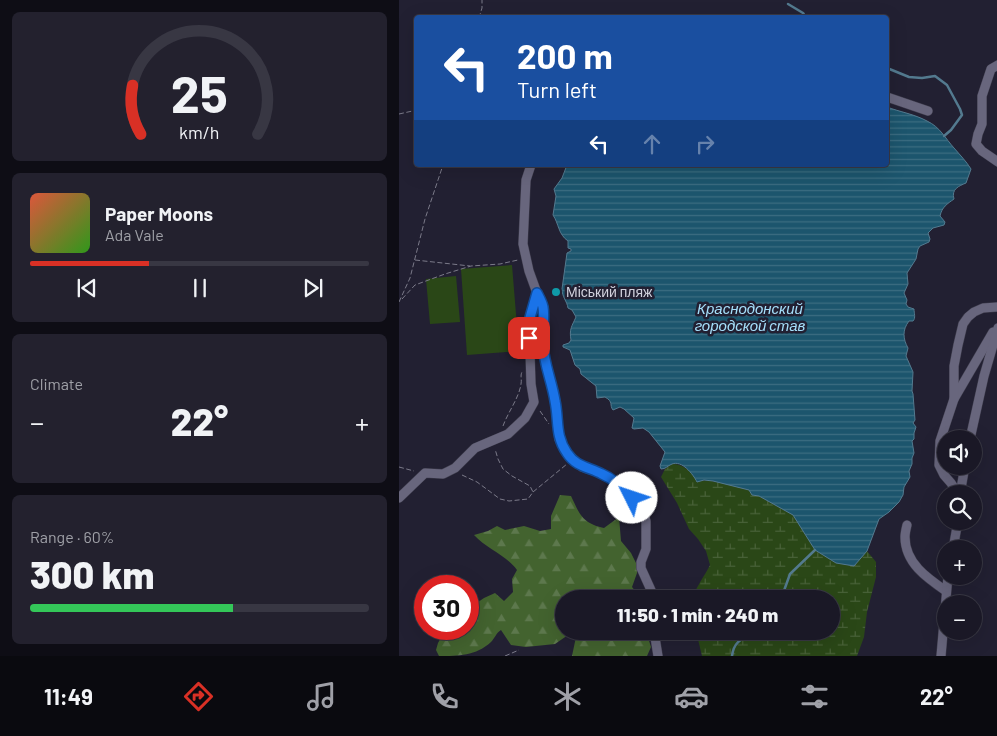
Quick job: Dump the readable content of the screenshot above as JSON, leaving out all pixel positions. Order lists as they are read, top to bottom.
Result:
{
  "water": ["Краснодонский городской став"],
  "places": ["Міський пляж"],
  "page": {
    "turn": ["200 m", "Turn left"],
    "song": ["Paper Moons", "Ada Vale"],
    "tile": [
      "Climate",
      ["Range · 60%", "300 km"]
    ],
    "heat": ["−", "22°", "+"],
    "map_buttons": ["+", "−"],
    "limit": "30",
    "trip": "11:50 · 1 min · 240 m",
    "tabs": ["11:49", "22°"],
    "gauge": ["25", "km/h"]
  }
}
